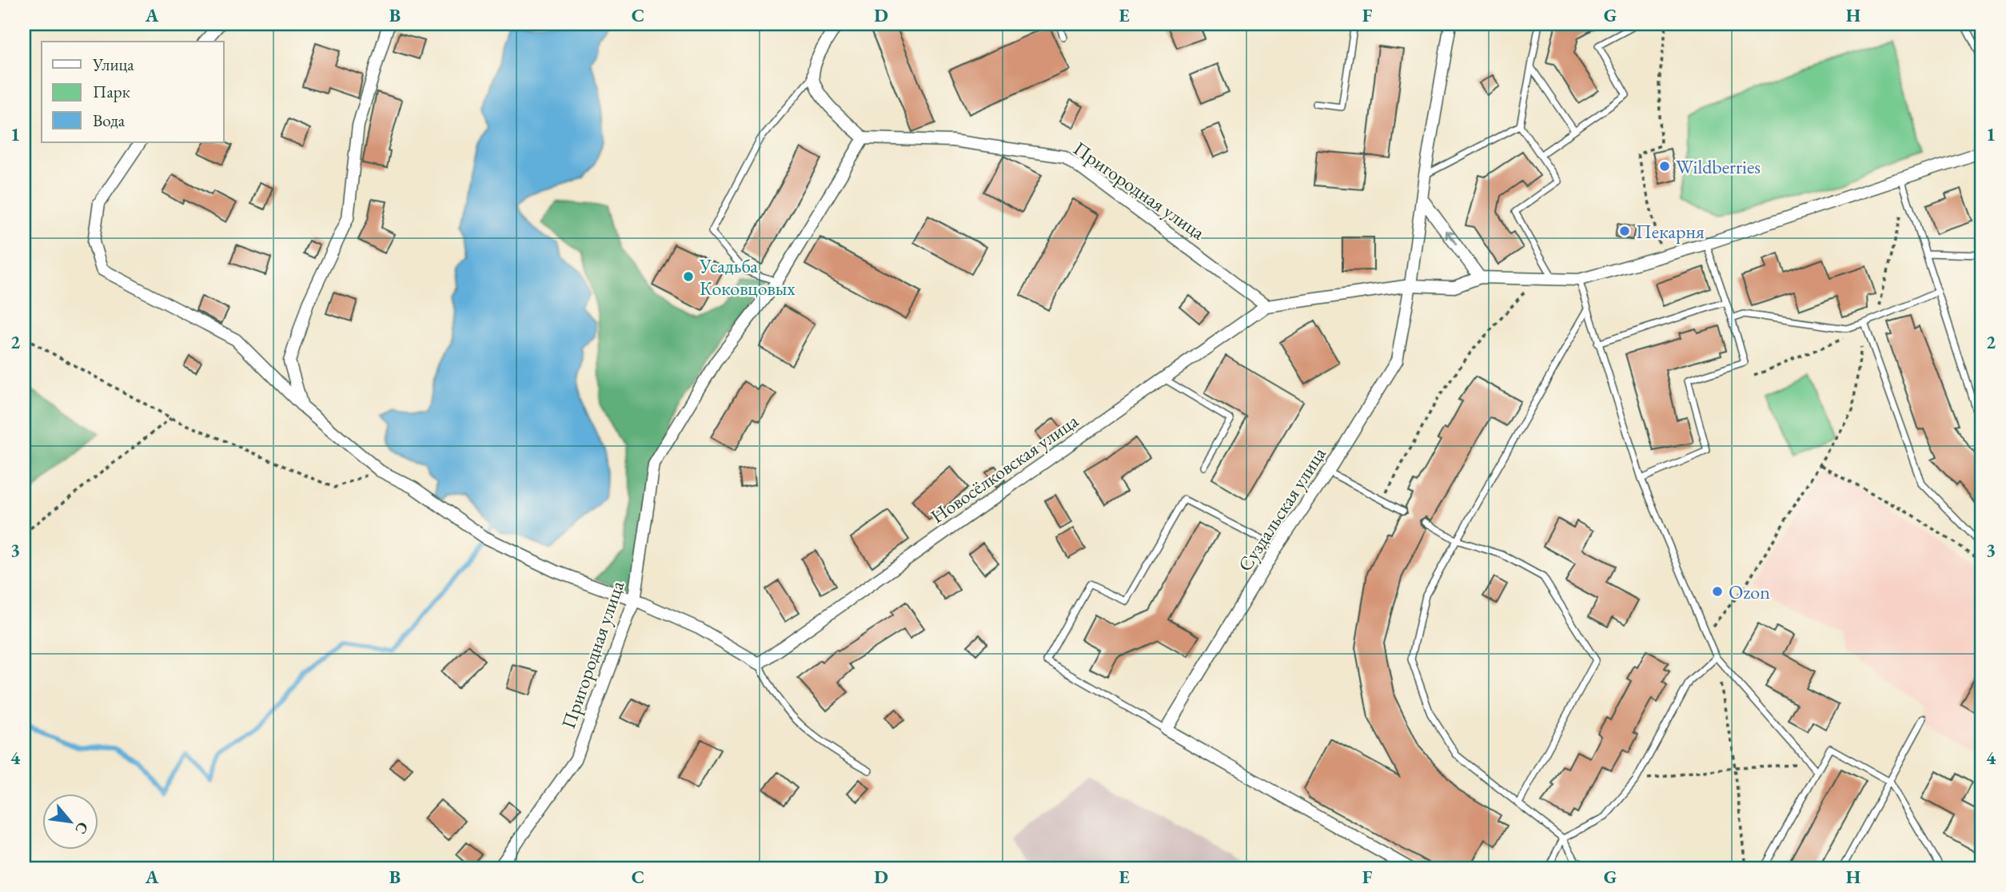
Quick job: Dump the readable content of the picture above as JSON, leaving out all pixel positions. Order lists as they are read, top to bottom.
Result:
{
  "streets": {
    "street": ["Пригородная улица", "Новосёлковская улица", "Суздальская улица"]
  },
  "crossings": [
    ["Пригородная улица", "Новосёлковская улица"],
    ["Новосёлковская улица", "Суздальская улица"]
  ],
  "places": [
    "Wildberries",
    "Пекарня",
    "Усадьба Коковцовых",
    "Ozon"
  ],
  "legend": ["Улица", "Парк", "Вода"],
  "north": "bottom right",
  "grid": {
    "columns": [
      "A",
      "B",
      "C",
      "D",
      "E",
      "F",
      "G",
      "H"
    ],
    "rows": [
      "1",
      "2",
      "3",
      "4"
    ]
  }
}
